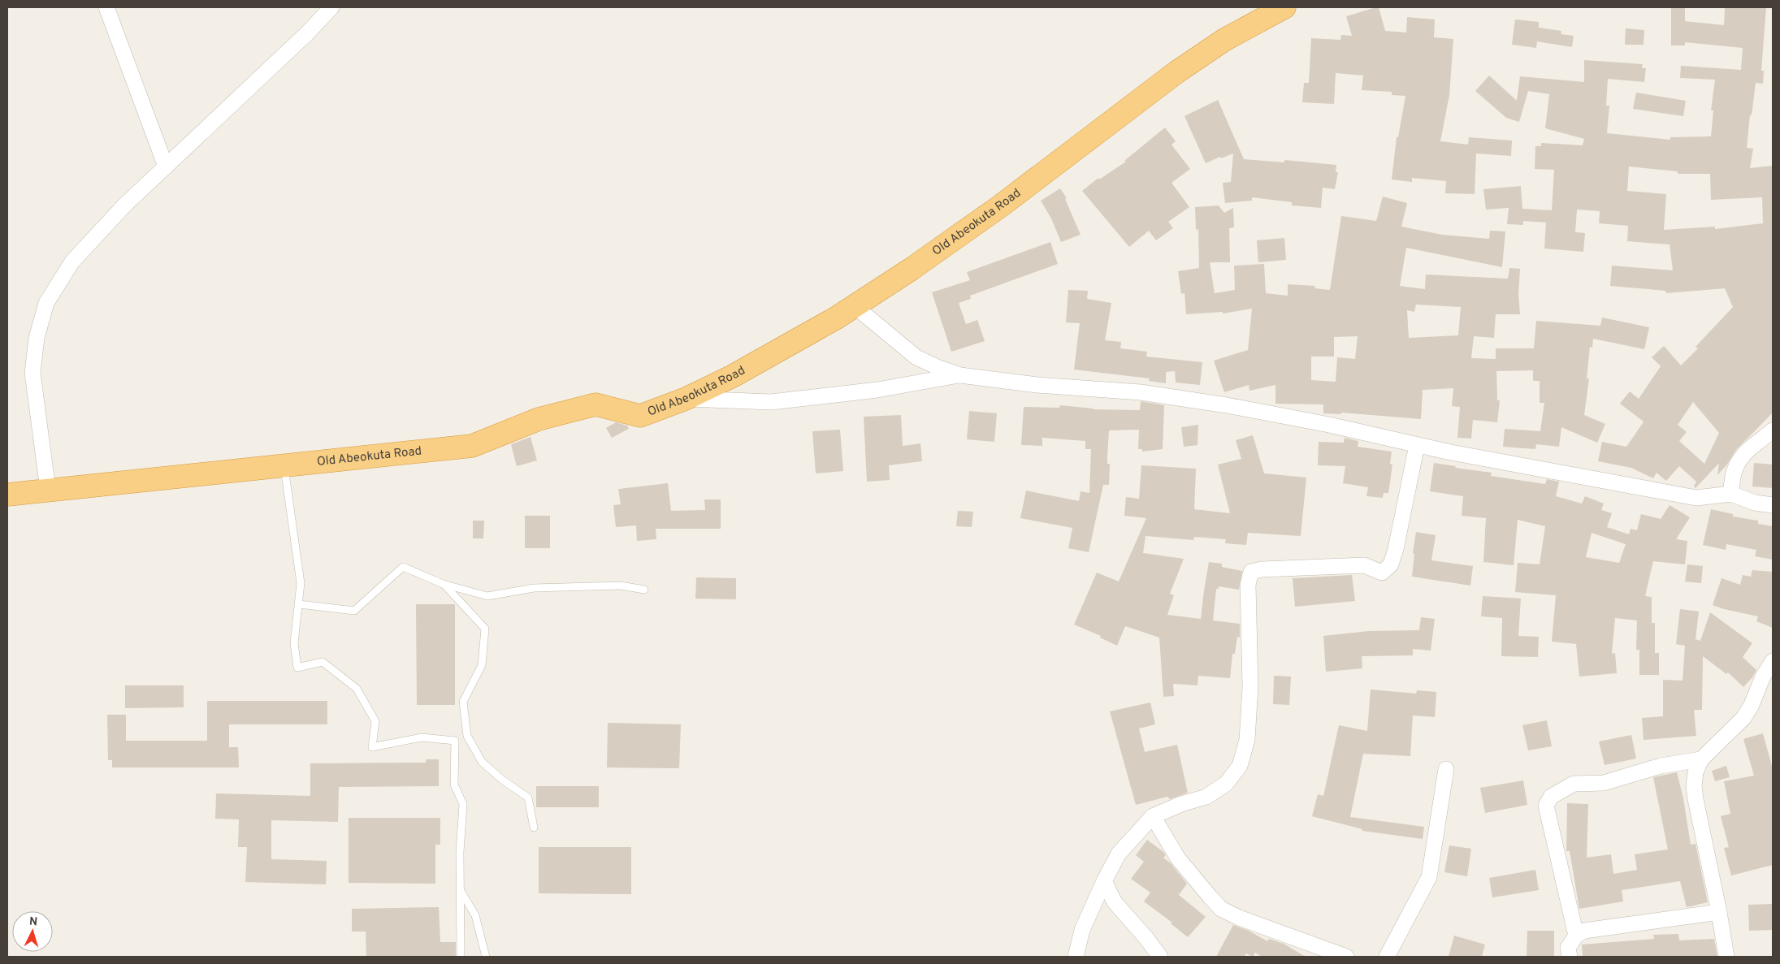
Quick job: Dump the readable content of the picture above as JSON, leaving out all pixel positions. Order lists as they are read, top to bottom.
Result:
{
  "streets": {
    "highway": ["Old Abeokuta Road"]
  },
  "north": "top"
}
